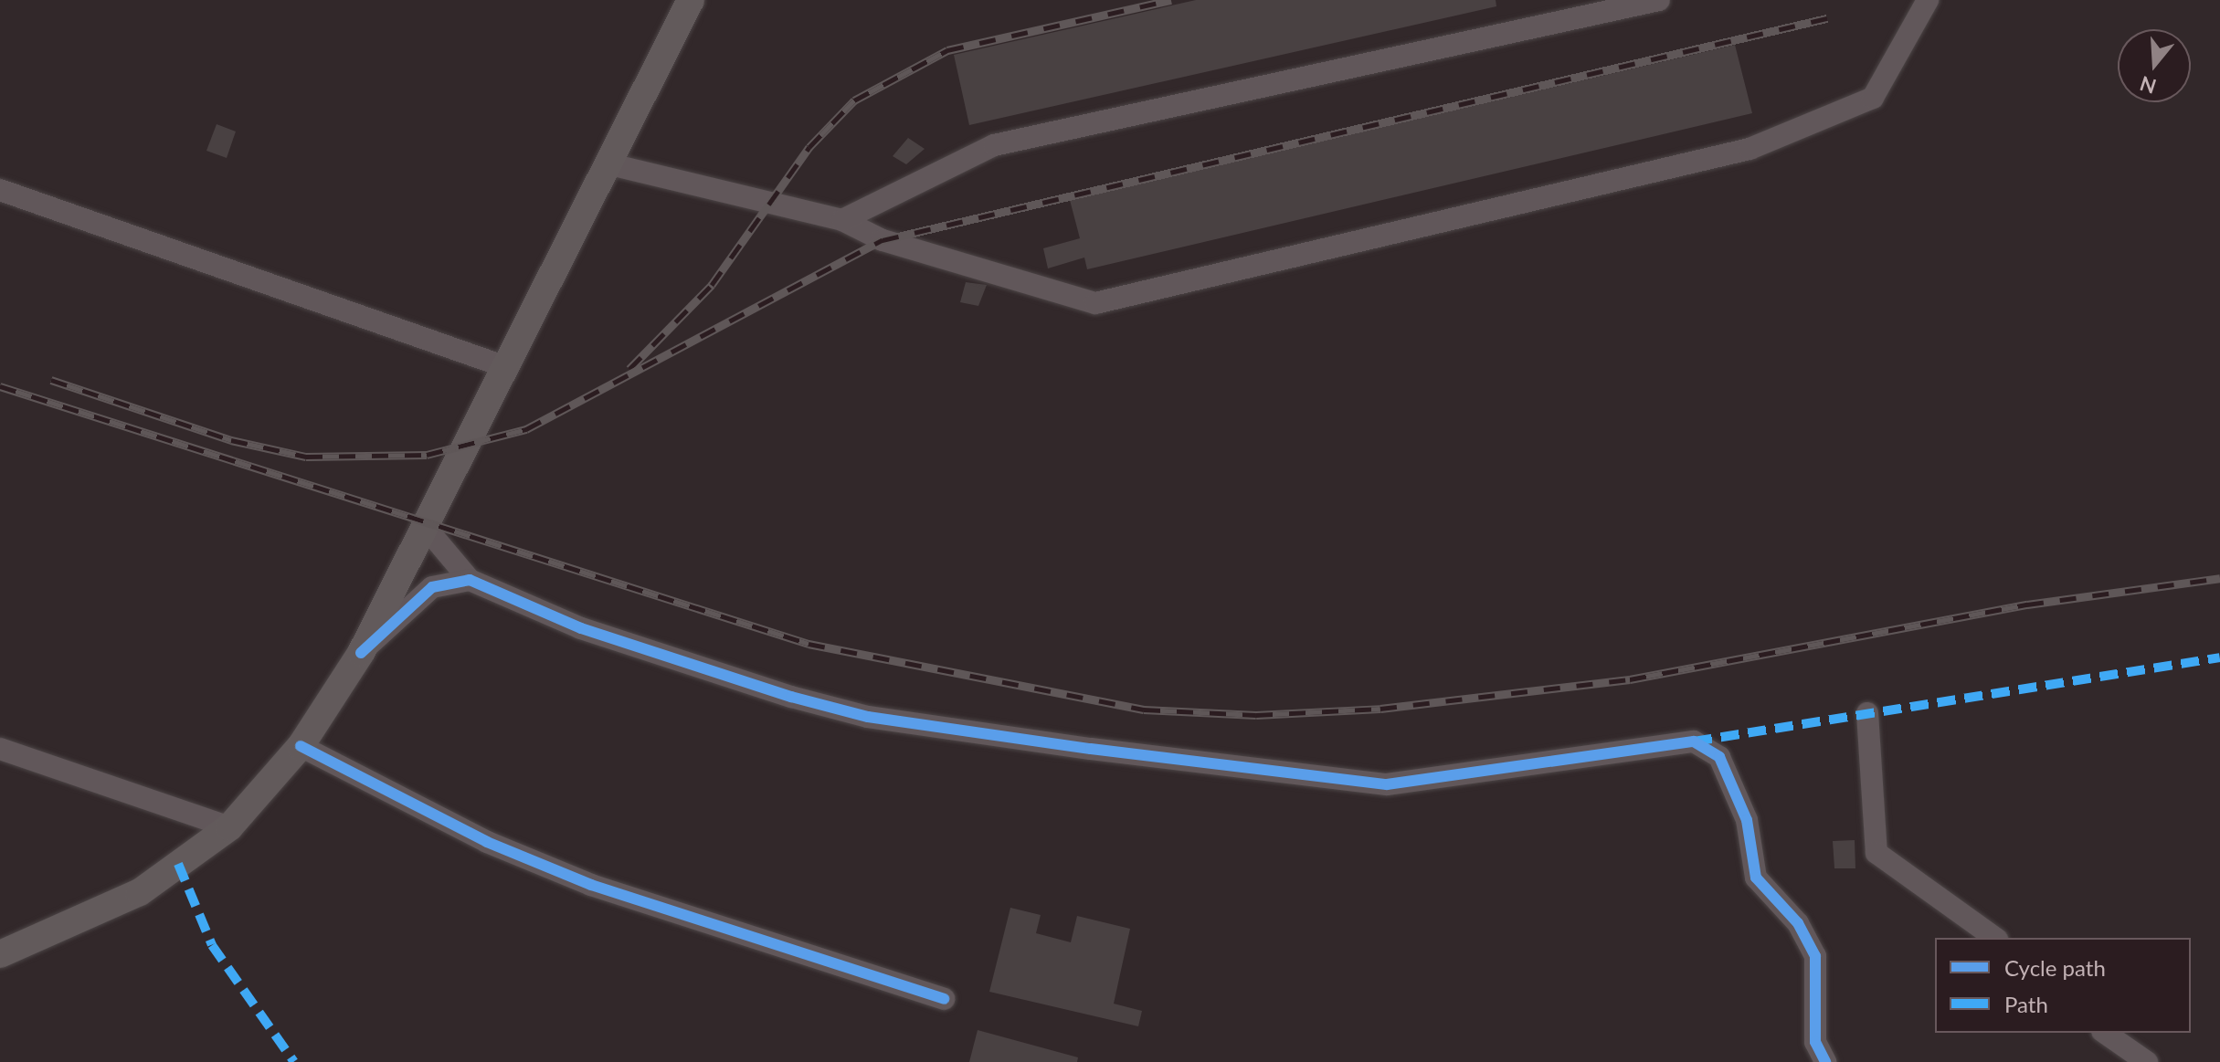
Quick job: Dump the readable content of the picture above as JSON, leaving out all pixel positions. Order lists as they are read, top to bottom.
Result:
{
  "legend": ["Cycle path", "Path"],
  "north": "bottom"
}
